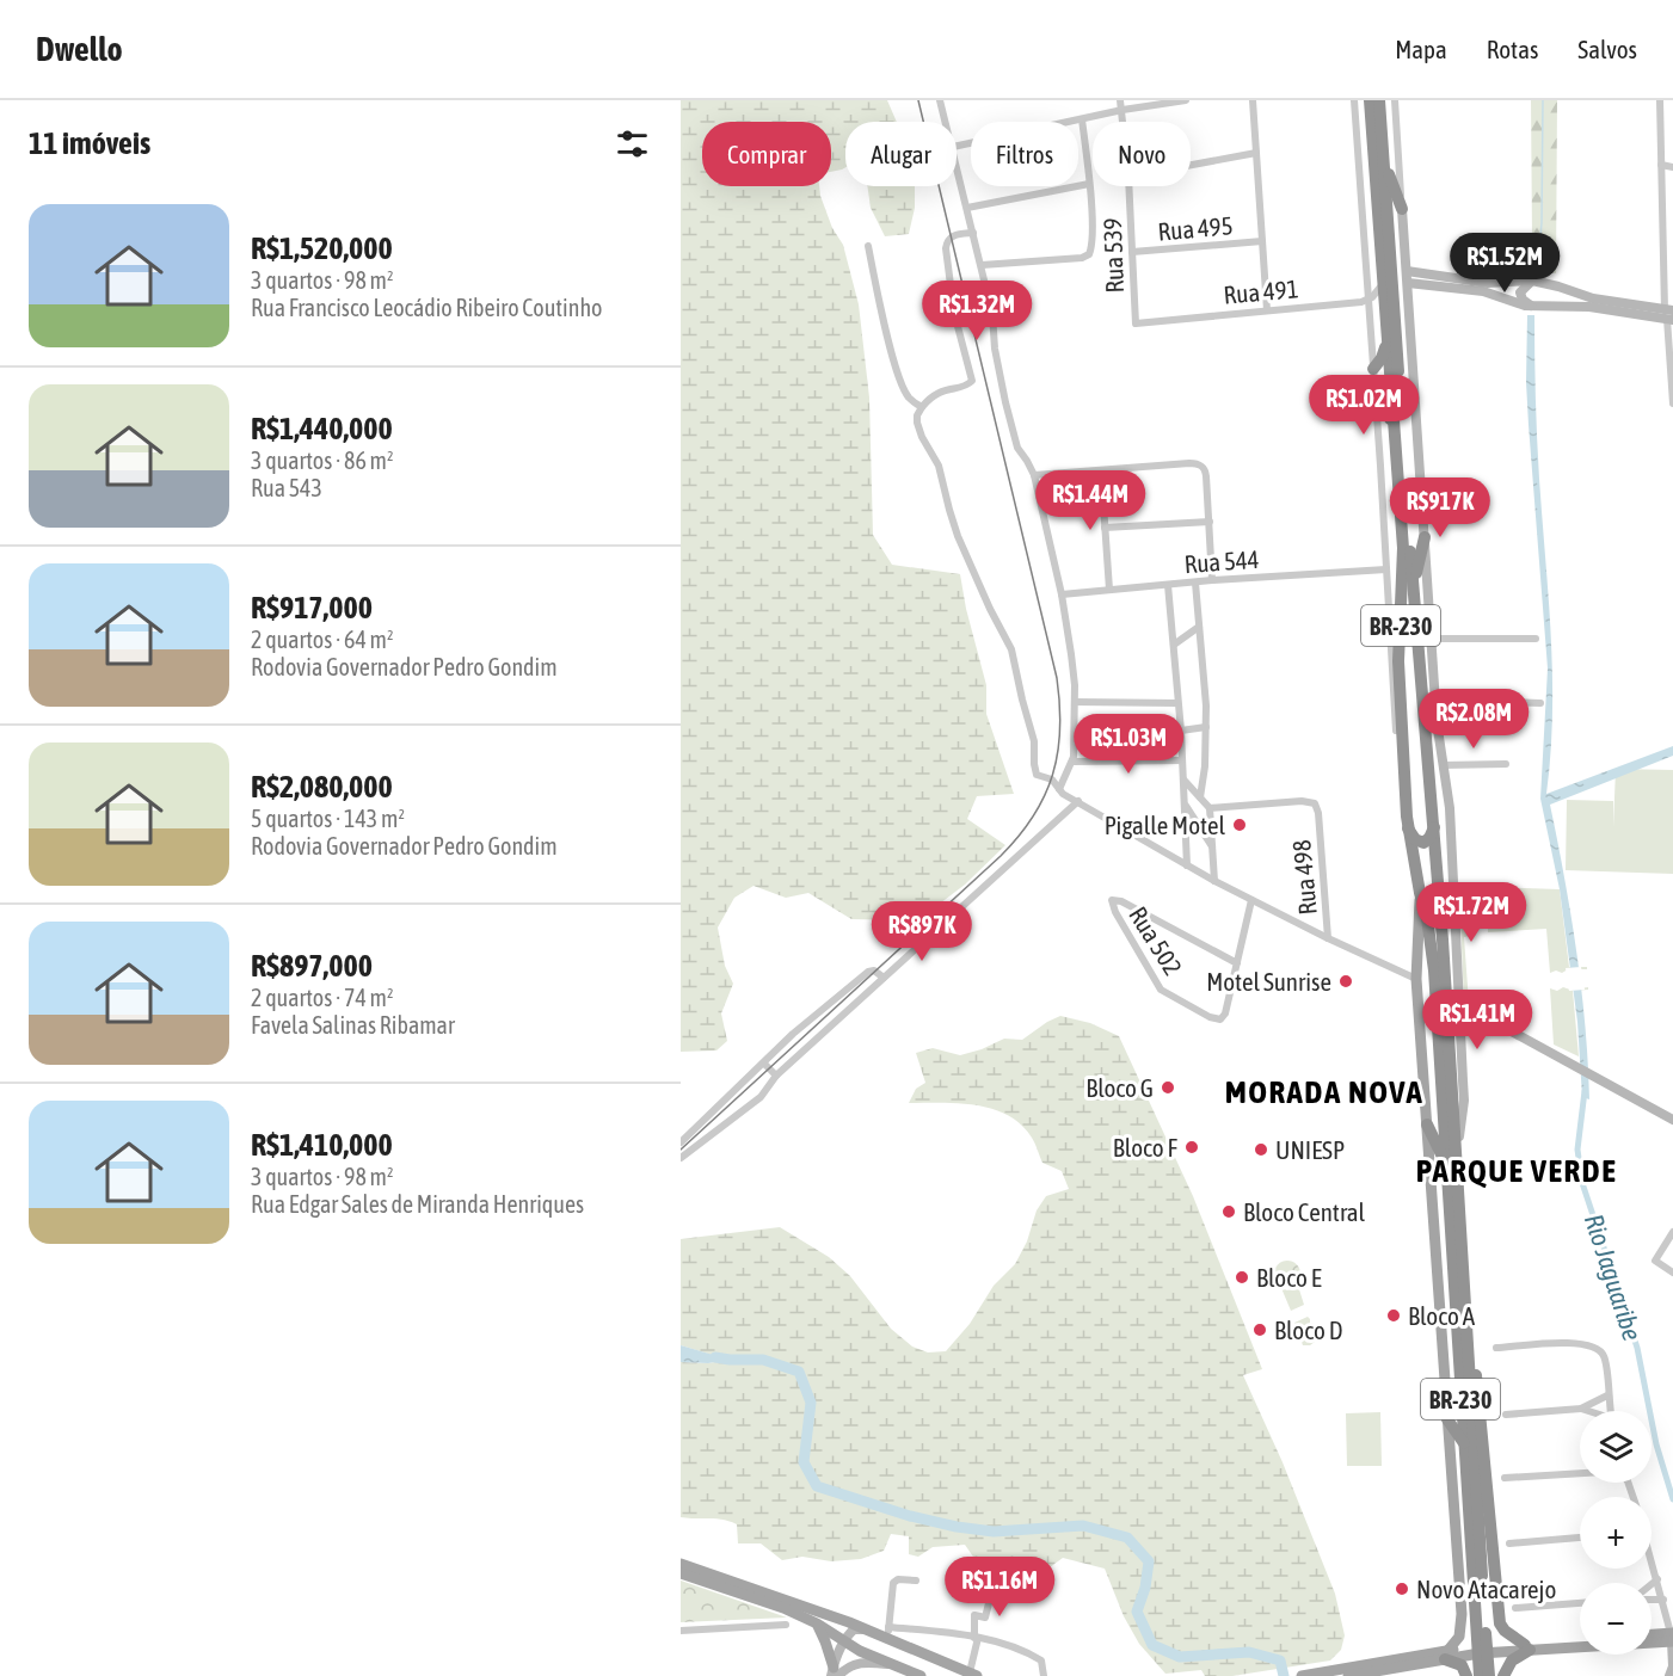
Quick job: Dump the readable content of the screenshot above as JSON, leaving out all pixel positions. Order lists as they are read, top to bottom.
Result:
{
  "streets": {
    "highway": ["BR-230"],
    "street": [
      "Rua 495",
      "Rua 539",
      "Rua 491",
      "Rua 544",
      "Rua 498",
      "Rua 502"
    ]
  },
  "crossings": [
    ["Rua 495", "Rua 539"],
    ["Rua 539", "Rua 491"]
  ],
  "districts": ["MORADA NOVA", "PARQUE VERDE"],
  "water": ["Rio Jaguaribe"],
  "places": [
    "Pigalle Motel",
    "Motel Sunrise",
    "Bloco G",
    "Bloco F",
    "UNIESP",
    "Bloco Central",
    "Bloco E",
    "Bloco A",
    "Bloco D",
    "Novo Atacarejo"
  ],
  "page": {
    "header": "Dwello",
    "nav": ["Mapa", "Rotas", "Salvos"],
    "heading": "11 imóveis",
    "chip": [
      "Comprar",
      "Alugar",
      "Filtros",
      "Novo"
    ],
    "list": [
      {
        "name": "R$1,520,000",
        "note": "3 quartos · 98 m² · Rua Francisco Leocádio Ribeiro Coutinho"
      },
      {
        "name": "R$1,440,000",
        "note": "3 quartos · 86 m² · Rua 543"
      },
      {
        "name": "R$917,000",
        "note": "2 quartos · 64 m² · Rodovia Governador Pedro Gondim"
      },
      {
        "name": "R$2,080,000",
        "note": "5 quartos · 143 m² · Rodovia Governador Pedro Gondim"
      },
      {
        "name": "R$897,000",
        "note": "2 quartos · 74 m² · Favela Salinas Ribamar"
      },
      {
        "name": "R$1,410,000",
        "note": "3 quartos · 98 m² · Rua Edgar Sales de Miranda Henriques"
      }
    ],
    "price": [
      "R$1.52M",
      "R$1.32M",
      "R$1.02M",
      "R$1.44M",
      "R$917K",
      "R$2.08M",
      "R$1.03M",
      "R$1.72M",
      "R$897K",
      "R$1.41M",
      "R$1.16M"
    ],
    "map_buttons": ["+", "−"]
  }
}
